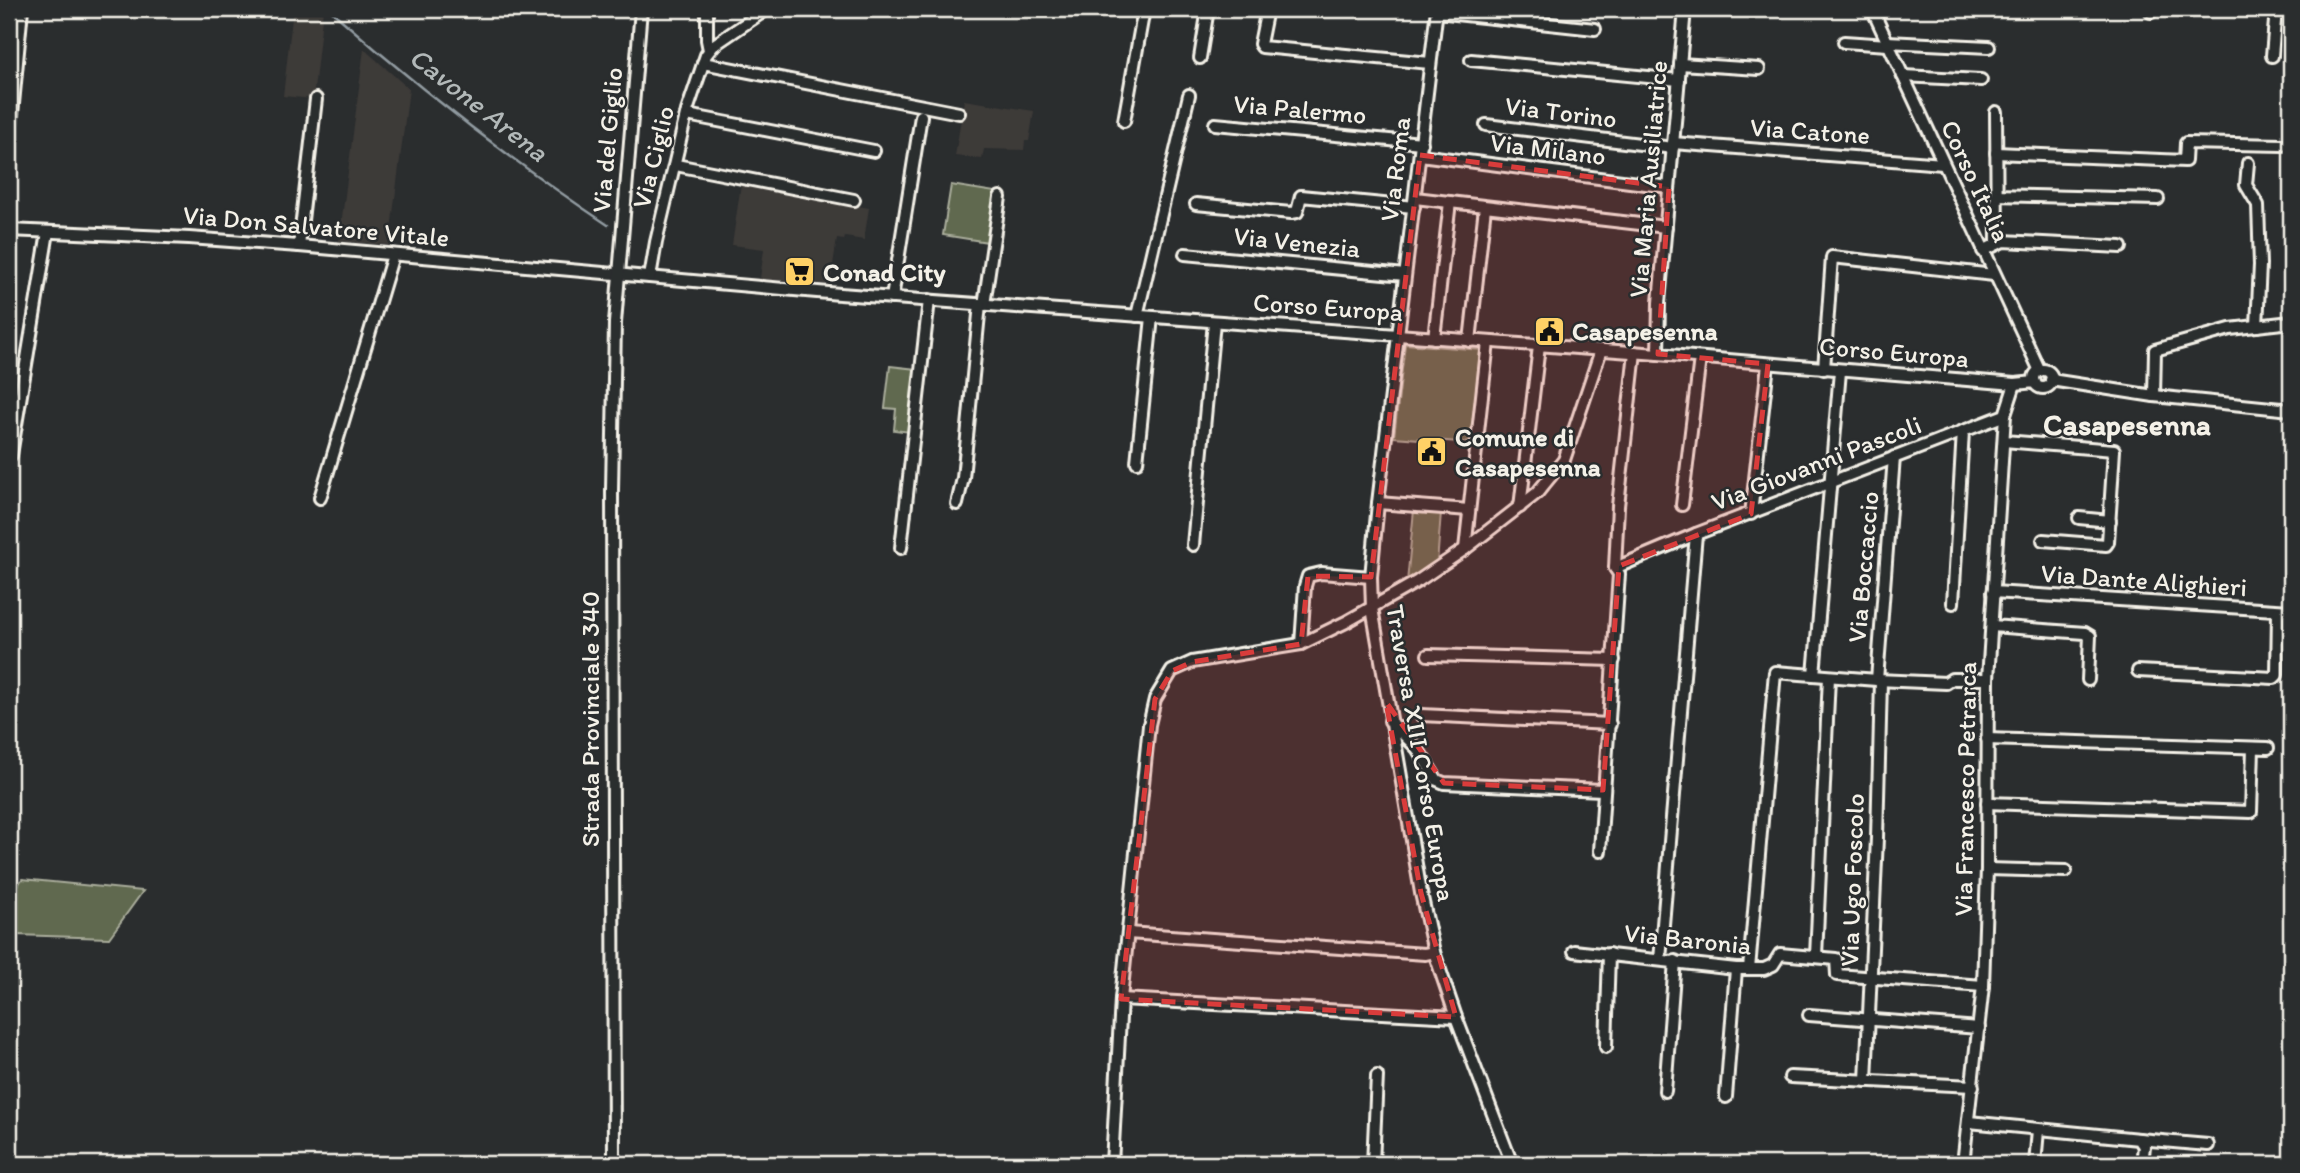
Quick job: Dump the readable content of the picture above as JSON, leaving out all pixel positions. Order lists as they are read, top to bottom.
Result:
{
  "streets": {
    "street": [
      "Via Palermo",
      "Via Torino",
      "Via Catone",
      "Via del Giglio",
      "Via Milano",
      "Via Ciglio",
      "Via Roma",
      "Via Maria Ausiliatrice",
      "Corso Italia",
      "Via Don Salvatore Vitale",
      "Via Venezia",
      "Corso Europa",
      "Via Giovanni Pascoli",
      "Via Boccaccio",
      "Via Dante Alighieri",
      "Strada Provinciale 340",
      "Traversa XIII Corso Europa",
      "Via Francesco Petrarca",
      "Via Ugo Foscolo",
      "Via Baronia"
    ]
  },
  "crossings": [
    ["Via Palermo", "Via Milano"],
    ["Via Palermo", "Via Roma"],
    ["Via Torino", "Via Catone"],
    ["Via Torino", "Via Maria Ausiliatrice"],
    ["Via Catone", "Via Maria Ausiliatrice"],
    ["Via Catone", "Corso Italia"],
    ["Via del Giglio", "Via Don Salvatore Vitale"],
    ["Via del Giglio", "Corso Europa"],
    ["Via del Giglio", "Strada Provinciale 340"],
    ["Via Milano", "Via Roma"],
    ["Via Milano", "Via Maria Ausiliatrice"],
    ["Via Ciglio", "Corso Europa"],
    ["Via Roma", "Via Venezia"],
    ["Via Roma", "Corso Europa"],
    ["Via Roma", "Traversa XIII Corso Europa"],
    ["Via Maria Ausiliatrice", "Corso Europa"],
    ["Corso Italia", "Corso Europa"],
    ["Via Don Salvatore Vitale", "Corso Europa"],
    ["Via Don Salvatore Vitale", "Strada Provinciale 340"],
    ["Corso Europa", "Strada Provinciale 340"],
    ["Corso Europa", "Traversa XIII Corso Europa"],
    ["Via Giovanni Pascoli", "Via Boccaccio"],
    ["Via Giovanni Pascoli", "Via Francesco Petrarca"],
    ["Via Boccaccio", "Via Ugo Foscolo"],
    ["Via Dante Alighieri", "Via Francesco Petrarca"]
  ],
  "districts": ["Casapesenna"],
  "water": ["Cavone Arena"],
  "places": {
    "supermarket": ["Conad City"],
    "public building": ["Casapesenna", "Comune di Casapesenna"]
  }
}
